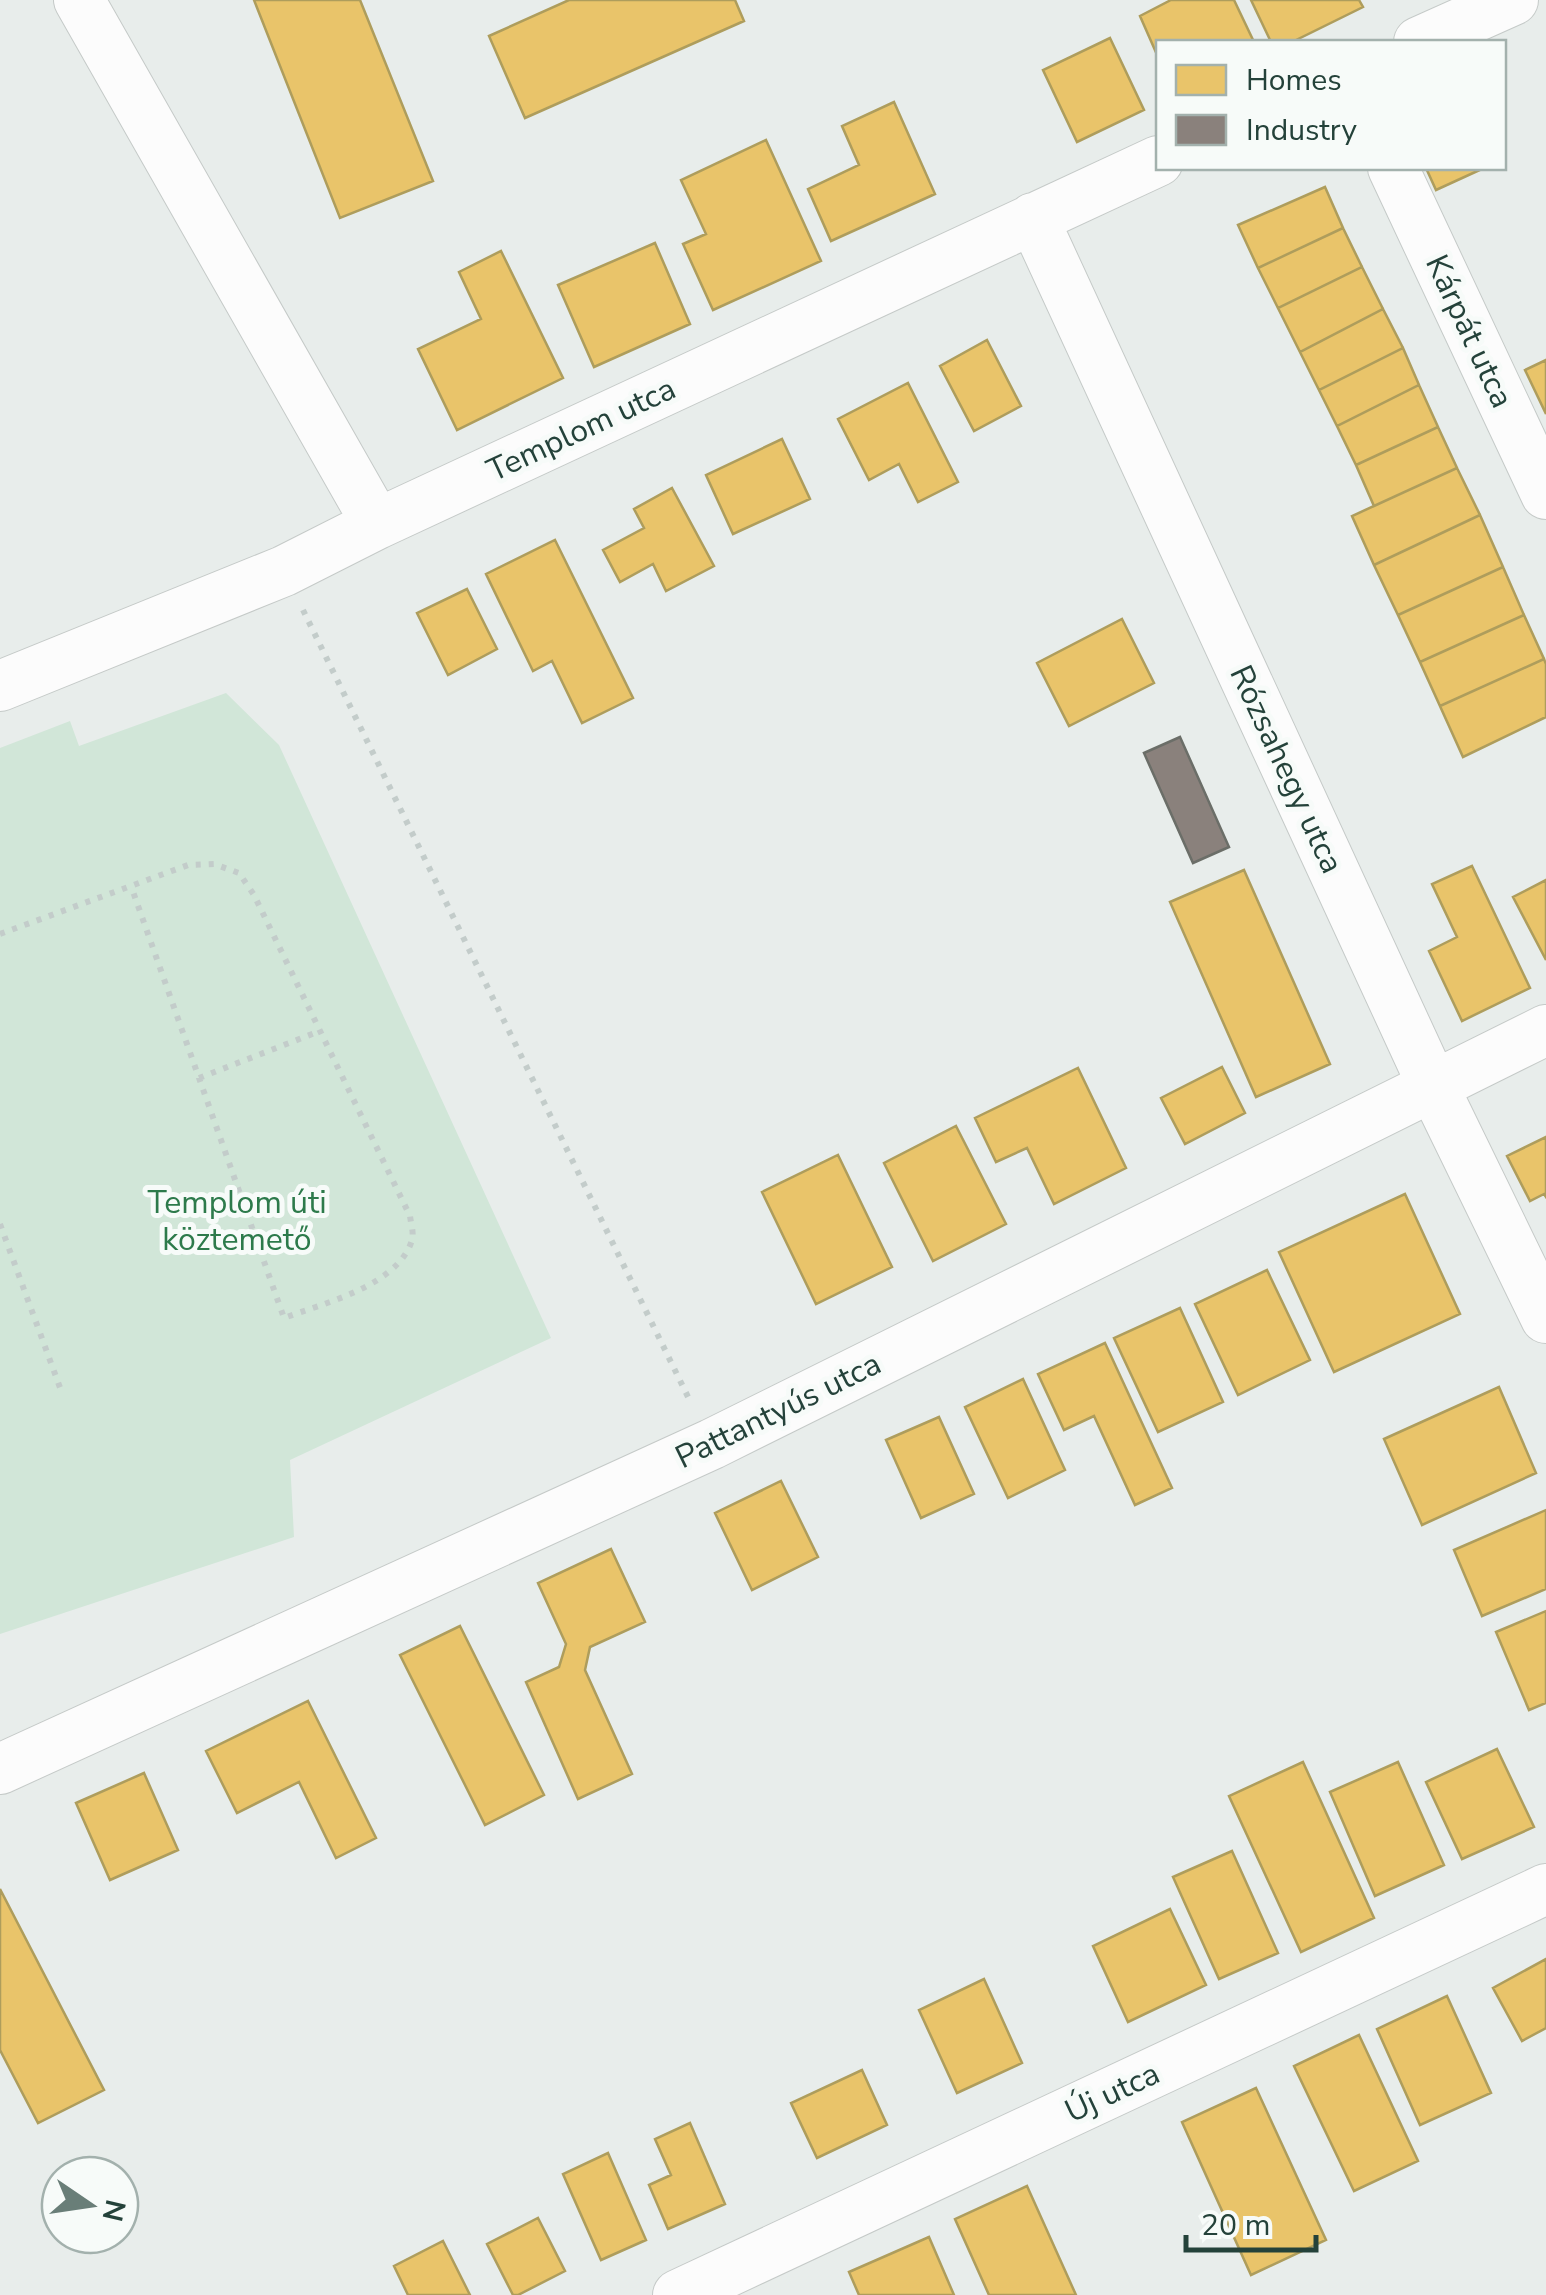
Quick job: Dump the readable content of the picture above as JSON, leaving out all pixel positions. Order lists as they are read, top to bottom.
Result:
{
  "streets": {
    "street": [
      "Kárpát utca",
      "Templom utca",
      "Rózsahegy utca",
      "Pattantyús utca",
      "Új utca"
    ]
  },
  "crossings": [
    ["Templom utca", "Rózsahegy utca"],
    ["Rózsahegy utca", "Pattantyús utca"]
  ],
  "parks": ["Templom úti köztemető"],
  "legend": ["Homes", "Industry"],
  "scale_bar": "20 m",
  "north": "right"
}
